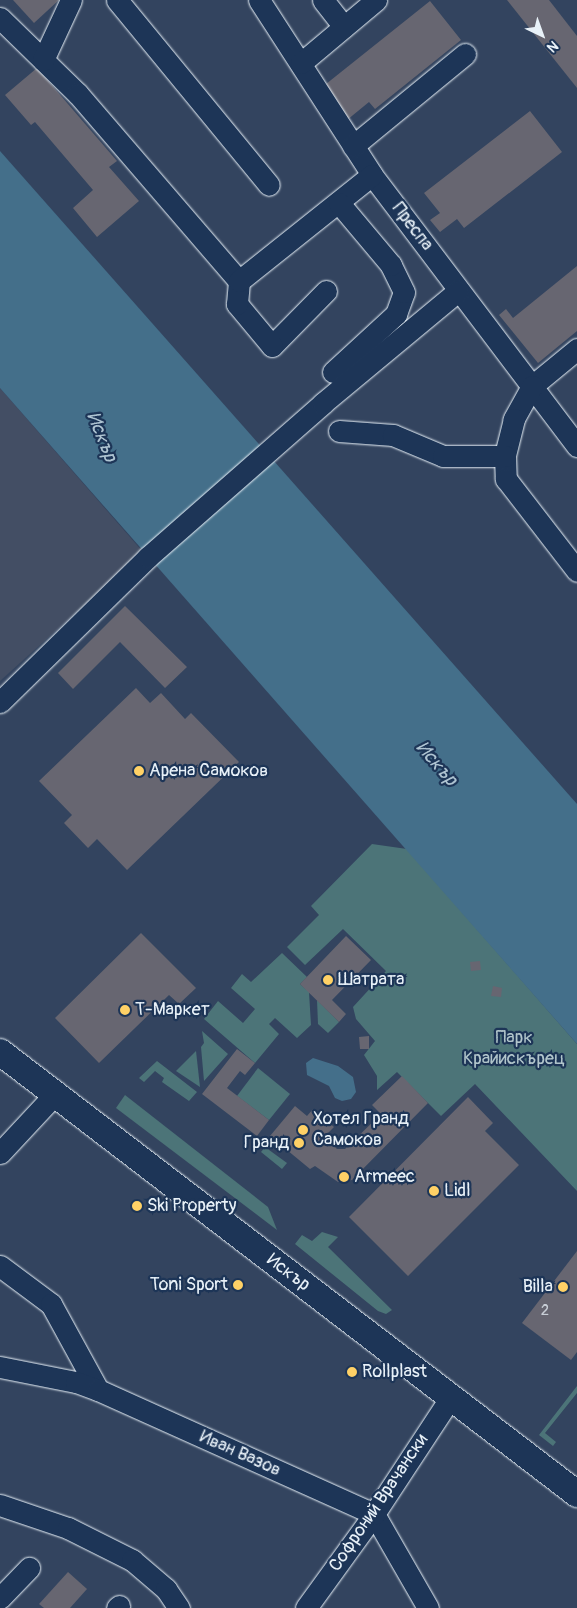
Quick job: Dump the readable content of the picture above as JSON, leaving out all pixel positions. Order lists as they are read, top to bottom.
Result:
{
  "streets": {
    "main road": ["Искър"],
    "street": ["Преспа", "Иван Вазов", "Софроний Врачански"]
  },
  "crossings": [
    ["Искър", "Софроний Врачански"],
    ["Иван Вазов", "Софроний Врачански"]
  ],
  "water": ["Искър"],
  "parks": ["Парк Крайискърец"],
  "places": [
    "Арена Самоков",
    "Шатрата",
    "Т-Маркет",
    "Хотел Гранд Самоков",
    "Гранд",
    "Armeec",
    "Lidl",
    "Ski Property",
    "Toni Sport",
    "Billa",
    "Rollplast"
  ],
  "house_numbers": ["2"],
  "north": "bottom right"
}
